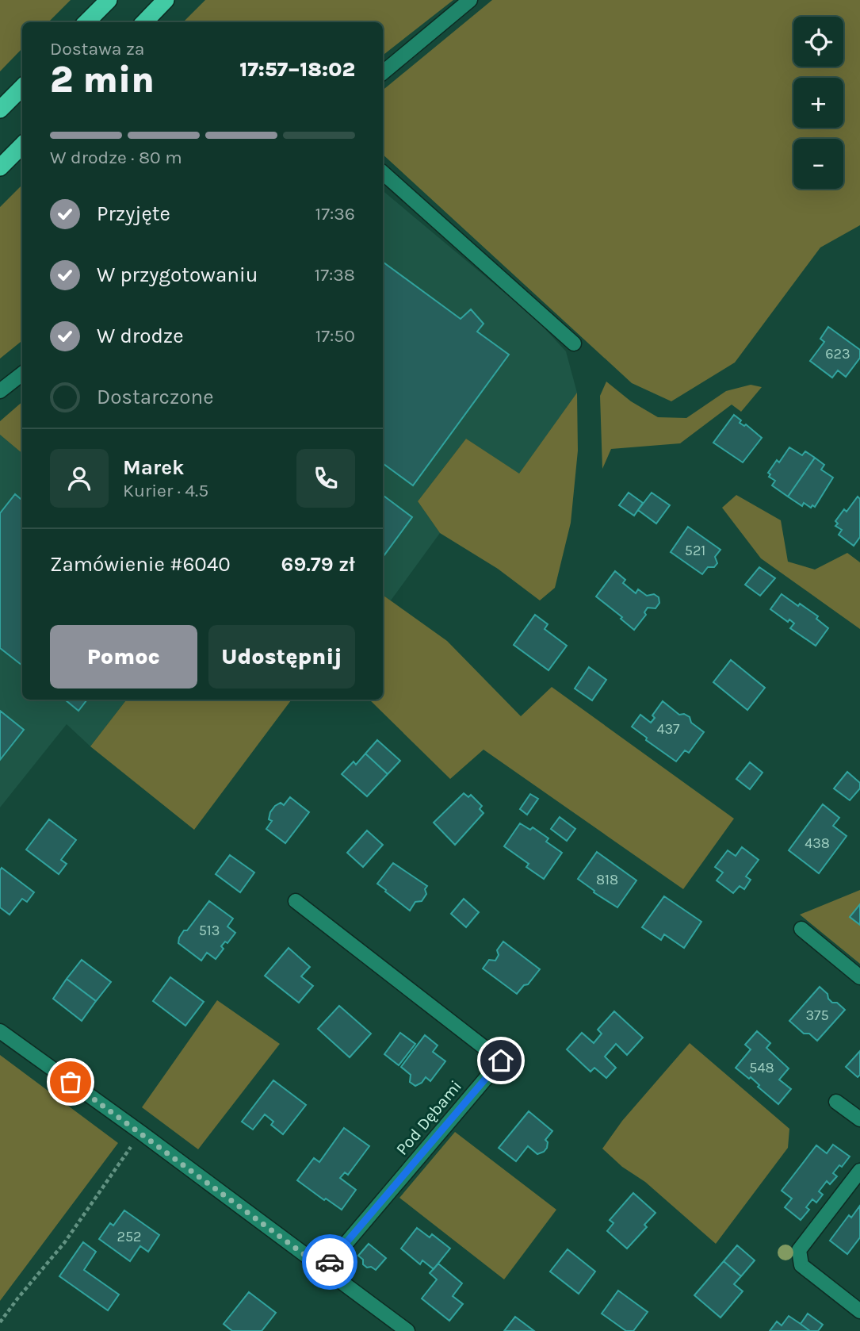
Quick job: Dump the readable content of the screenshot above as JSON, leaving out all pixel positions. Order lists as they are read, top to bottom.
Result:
{
  "streets": {
    "street": ["Pod Dębami"]
  },
  "house_numbers": [
    "623",
    "521",
    "437",
    "438",
    "818",
    "513",
    "375",
    "548",
    "252"
  ],
  "page": {
    "map_buttons": ["+", "−"],
    "heading": ["2 min", "Dostawa za", "17:57–18:02"],
    "panel": [
      "Marek",
      "Kurier · 4.5",
      "Zamówienie #6040",
      "69.79 zł"
    ],
    "bar": "W drodze · 80 m",
    "list": [
      ["Przyjęte", "17:36"],
      ["W przygotowaniu", "17:38"],
      ["W drodze", "17:50"],
      "Dostarczone"
    ],
    "buttons": ["Pomoc", "Udostępnij"]
  }
}
